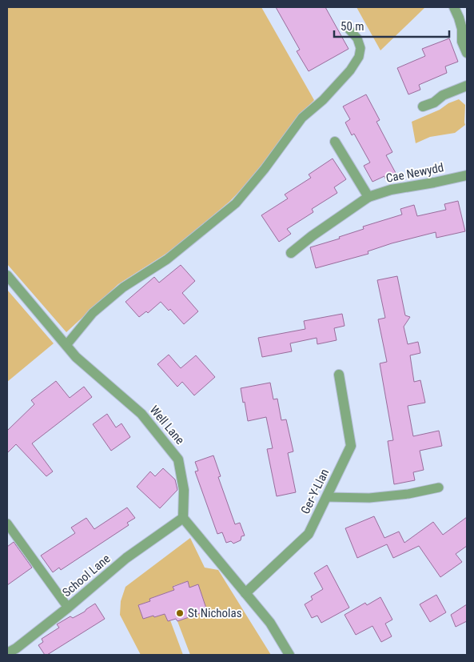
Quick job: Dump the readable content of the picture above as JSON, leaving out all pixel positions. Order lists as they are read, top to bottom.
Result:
{
  "streets": {
    "street": [
      "Cae Newydd",
      "Well Lane",
      "Ger-Y-Llan",
      "School Lane"
    ]
  },
  "crossings": [
    ["Well Lane", "School Lane"]
  ],
  "places": ["St Nicholas"],
  "scale_bar": "50 m"
}
